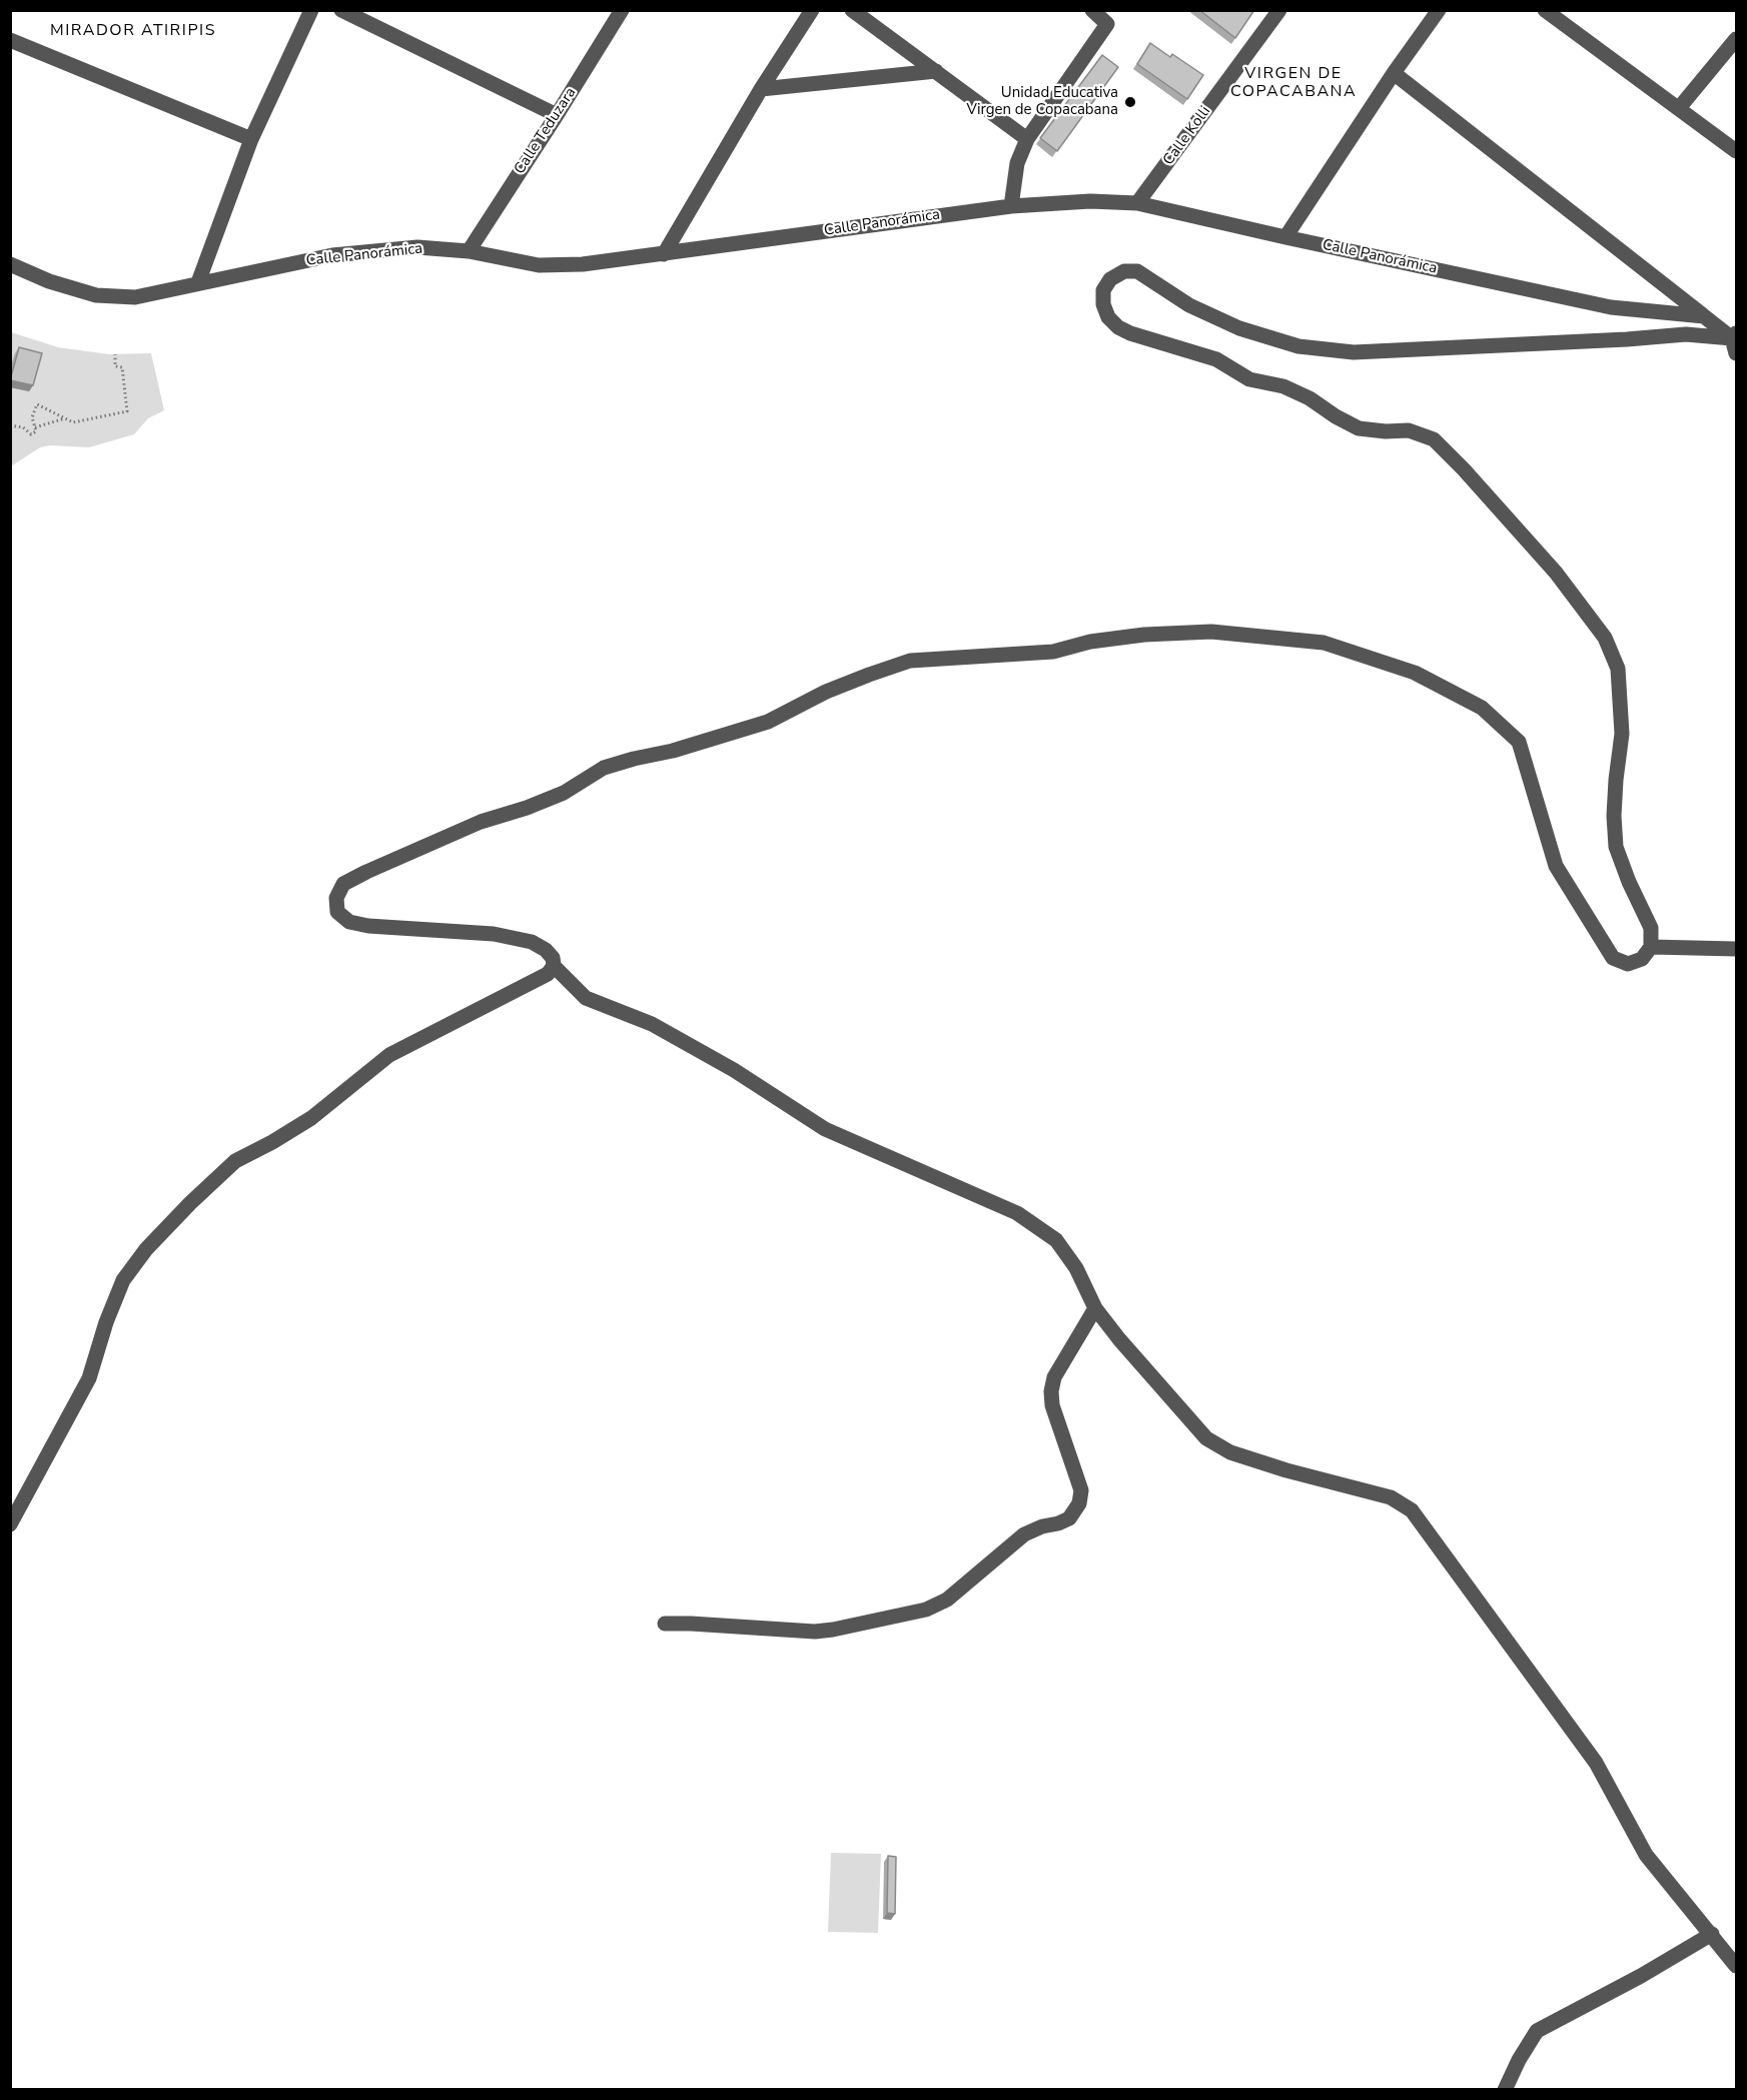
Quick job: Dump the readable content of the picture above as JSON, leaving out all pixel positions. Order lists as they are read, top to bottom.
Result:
{
  "streets": {
    "street": ["Calle Teduzara", "Calle Kolli", "Calle Panorámica"]
  },
  "crossings": [
    ["Calle Teduzara", "Calle Panorámica"],
    ["Calle Kolli", "Calle Panorámica"]
  ],
  "districts": ["MIRADOR ATIRIPIS", "VIRGEN DE COPACABANA"],
  "places": ["Unidad Educativa Virgen de Copacabana"]
}
